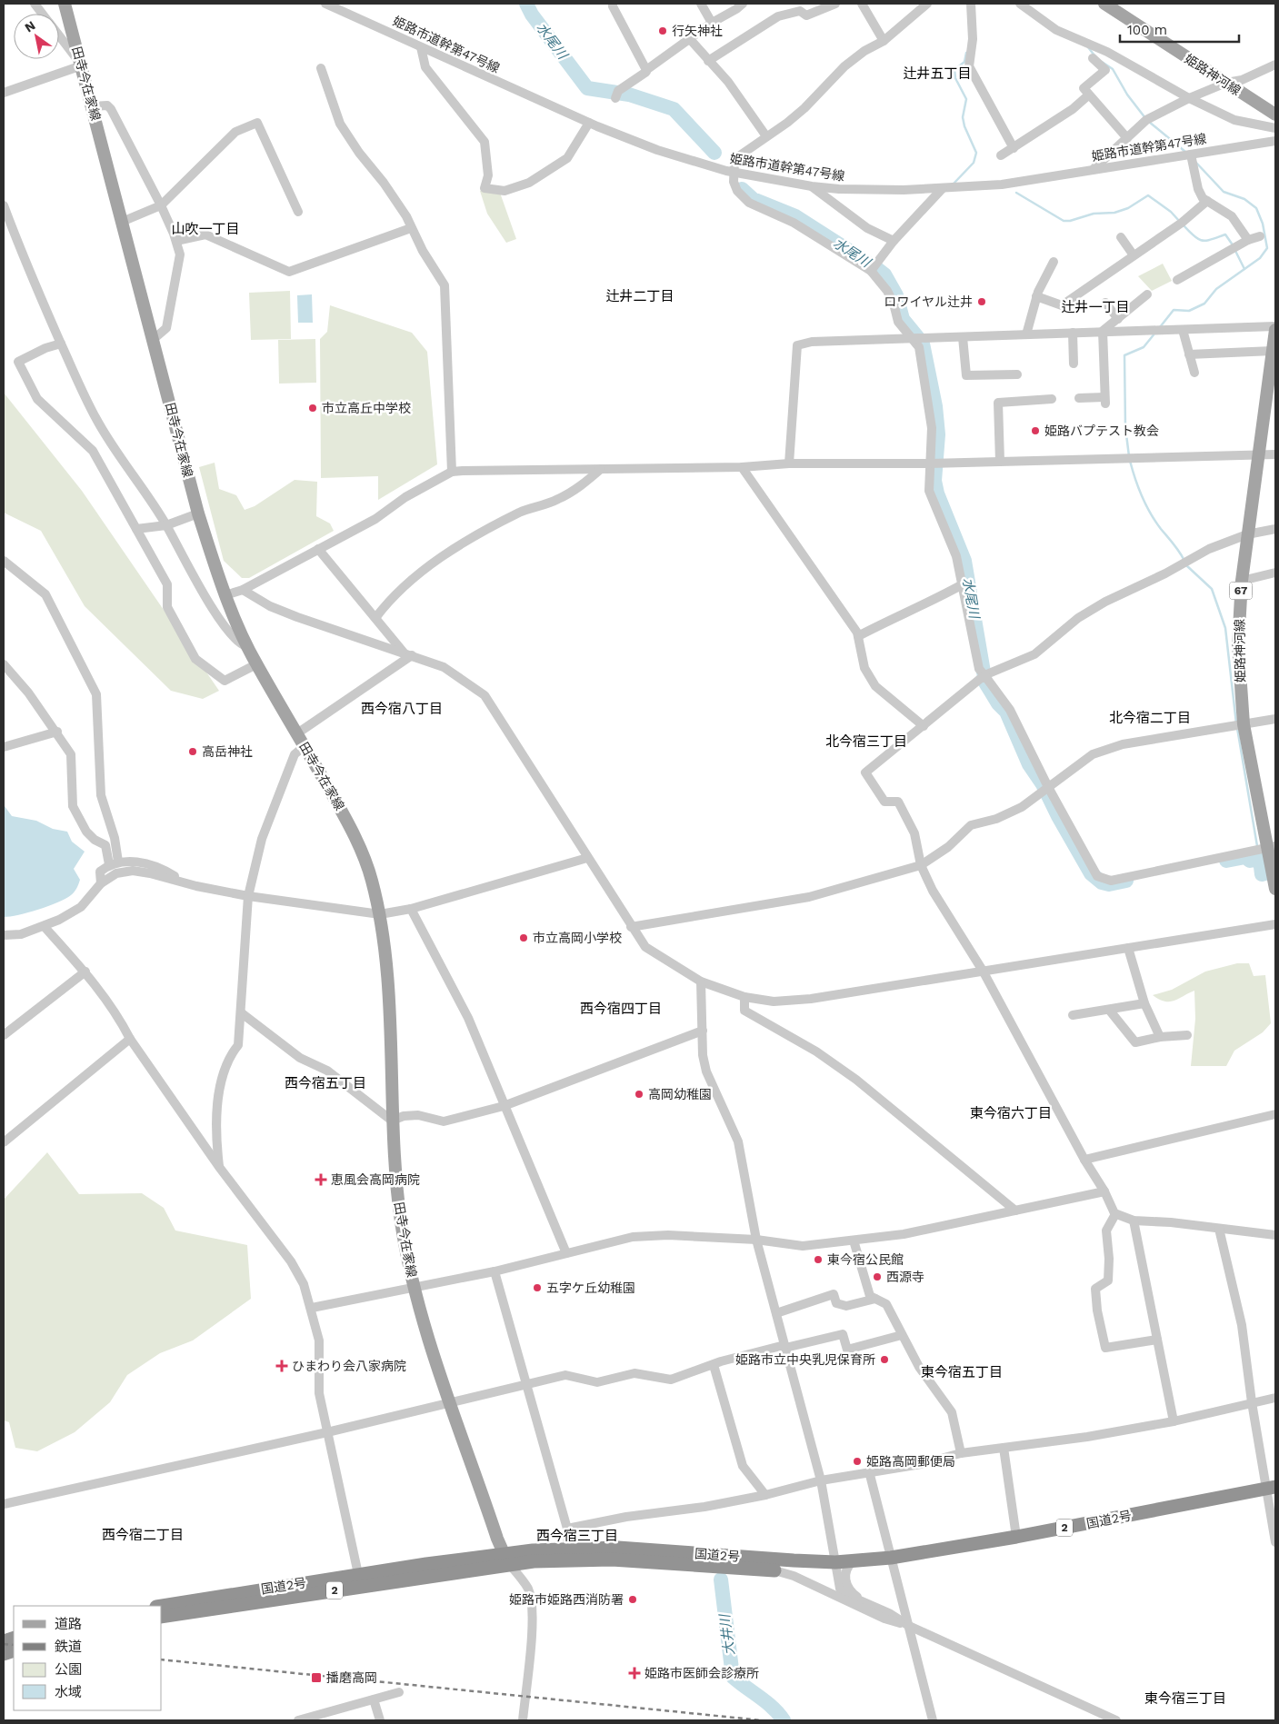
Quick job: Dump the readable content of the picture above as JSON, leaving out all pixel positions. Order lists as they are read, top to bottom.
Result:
{
  "streets": {
    "highway": ["国道2号", "2"],
    "main road": ["姫路神河線", "田寺今在家線", "67"],
    "street": ["姫路市道幹第47号線"]
  },
  "crossings": [
    ["田寺今在家線", "国道2号"]
  ],
  "districts": [
    "辻井五丁目",
    "山吹一丁目",
    "辻井二丁目",
    "辻井一丁目",
    "西今宿八丁目",
    "北今宿二丁目",
    "北今宿三丁目",
    "西今宿四丁目",
    "西今宿五丁目",
    "東今宿六丁目",
    "東今宿五丁目",
    "西今宿二丁目",
    "西今宿三丁目",
    "東今宿三丁目"
  ],
  "water": ["水尾川", "大井川"],
  "places": {
    "other": [
      "行矢神社",
      "ロワイヤル辻井",
      "市立高丘中学校",
      "姫路バプテスト教会",
      "高岳神社",
      "市立高岡小学校",
      "高岡幼稚園",
      "東今宿公民館",
      "西源寺",
      "五字ケ丘幼稚園",
      "姫路市立中央乳児保育所",
      "姫路高岡郵便局",
      "姫路市姫路西消防署"
    ],
    "health": ["恵風会高岡病院", "ひまわり会八家病院", "姫路市医師会診療所"],
    "transit": ["播磨高岡"]
  },
  "legend": [
    "道路",
    "鉄道",
    "公園",
    "水域"
  ],
  "scale_bar": "100 m",
  "north": "top left"
}
